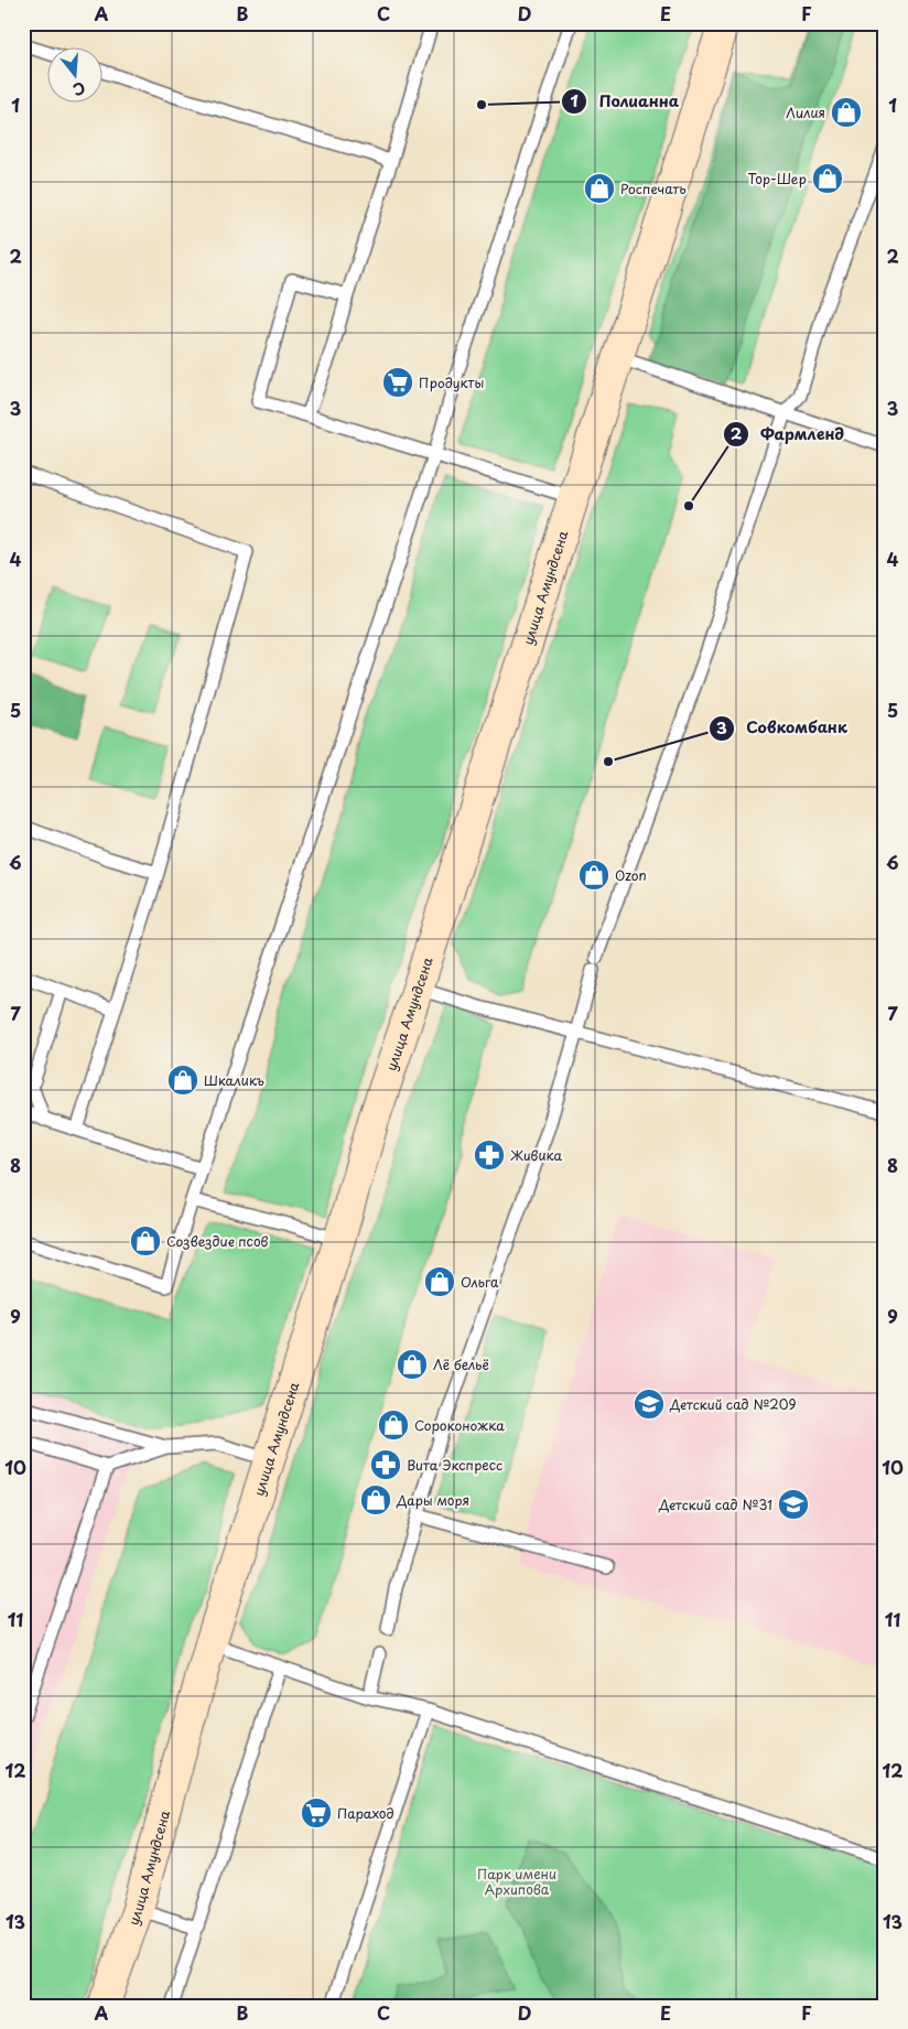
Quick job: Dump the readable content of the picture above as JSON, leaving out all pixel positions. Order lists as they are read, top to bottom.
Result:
{
  "streets": {
    "main road": ["улица Амундсена"]
  },
  "parks": ["Парк имени Архипова"],
  "places": {
    "other": ["Полианна", "Фармленд", "Совкомбанк"],
    "shop": [
      "Лилия",
      "Тор-Шер",
      "Роспечать",
      "Ozon",
      "Шкаликъ",
      "Созвездие псов",
      "Ольга",
      "Лё бельё",
      "Сороконожка",
      "Дары моря"
    ],
    "supermarket": ["Продукты", "Параход"],
    "pharmacy": ["Живика", "Вита Экспресс"],
    "school or university": ["Детский сад №209", "Детский сад №31"]
  },
  "north": "bottom",
  "grid": {
    "columns": [
      "A",
      "B",
      "C",
      "D",
      "E",
      "F"
    ],
    "rows": [
      "1",
      "2",
      "3",
      "4",
      "5",
      "6",
      "7",
      "8",
      "9",
      "10",
      "11",
      "12",
      "13"
    ]
  }
}
